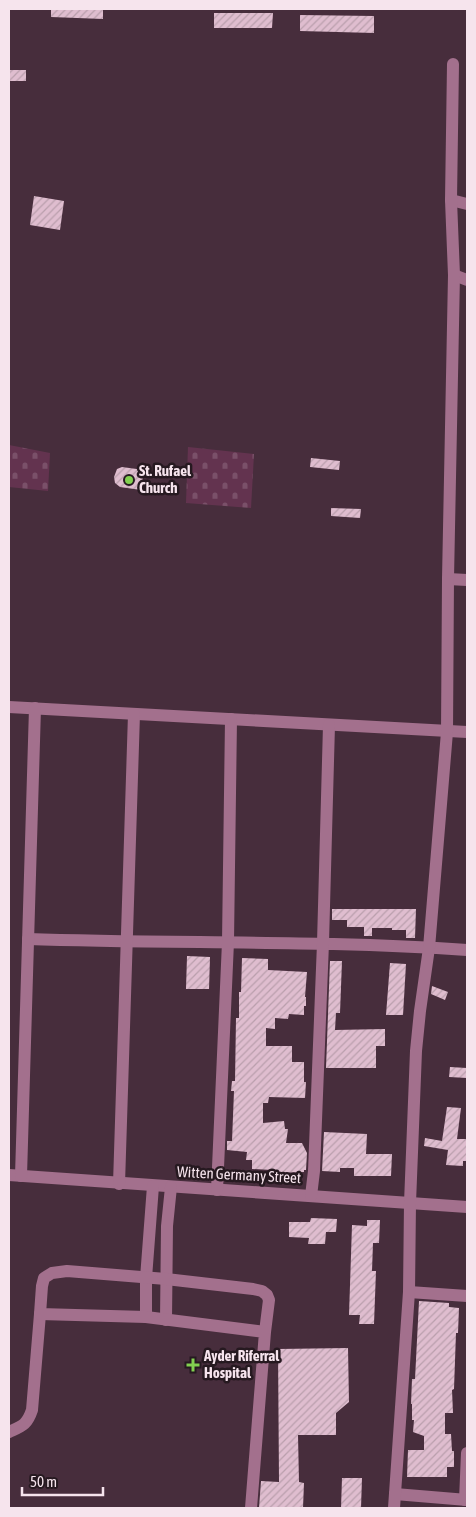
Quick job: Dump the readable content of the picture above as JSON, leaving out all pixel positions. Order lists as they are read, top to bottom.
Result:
{
  "streets": {
    "street": ["Witten Germany Street"]
  },
  "places": {
    "other": ["St. Rufael Church"],
    "health": ["Ayder Riferral Hospital"]
  },
  "scale_bar": "50 m"
}
